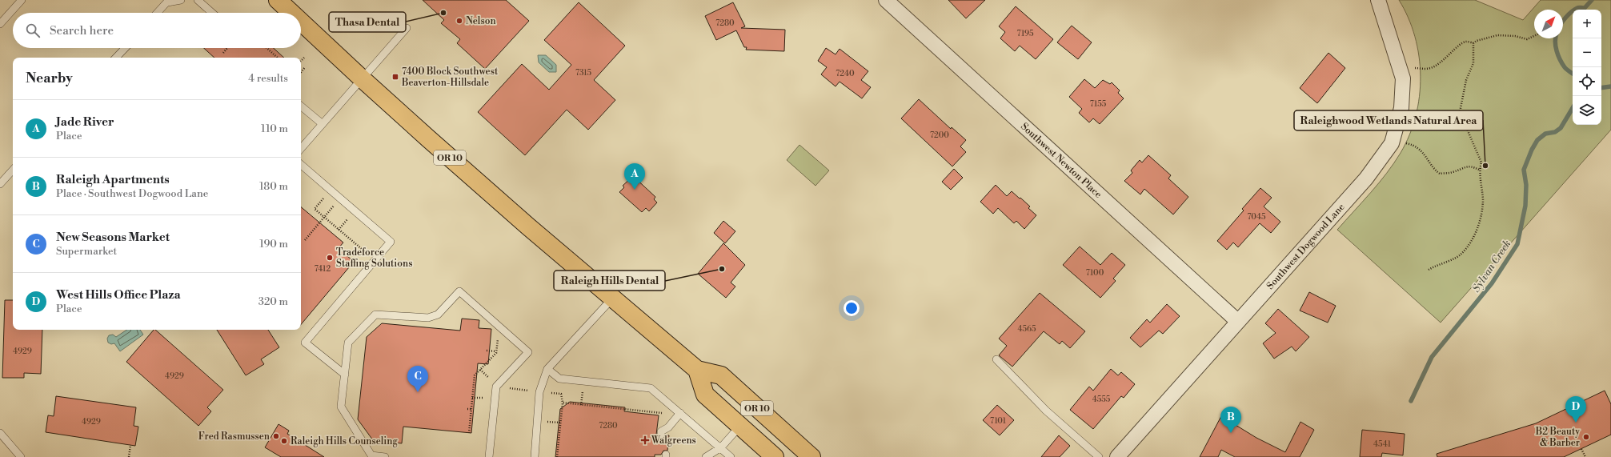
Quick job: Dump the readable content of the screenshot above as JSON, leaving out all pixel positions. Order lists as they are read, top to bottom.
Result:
{
  "streets": {
    "main road": ["OR 10"],
    "street": ["Southwest Newton Place", "Southwest Dogwood Lane"]
  },
  "crossings": [
    ["Southwest Newton Place", "Southwest Dogwood Lane"]
  ],
  "water": ["Sylvan Creek"],
  "places": {
    "other": [
      "Thasa Dental",
      "Nelson",
      "Raleighwood Wetlands Natural Area",
      "Tradeforce Staffing Solutions",
      "Raleigh Hills Dental",
      "Fred Rasmussen",
      "B2 Beauty & Barber",
      "Raleigh Hills Counseling"
    ],
    "transit": ["7400 Block Southwest Beaverton-Hillsdale"],
    "health": ["Walgreens"]
  },
  "house_numbers": [
    "7280",
    "7195",
    "7315",
    "7240",
    "7155",
    "7200",
    "7045",
    "7412",
    "7100",
    "4565",
    "4929",
    "4929",
    "4555",
    "7101",
    "4929",
    "7280",
    "4541"
  ],
  "north": "top right",
  "page": {
    "map_buttons": ["+", "−"],
    "search": "Search here",
    "heading": ["Nearby", "4 results"],
    "list": [
      {
        "mark": "A",
        "name": "Jade River",
        "note": "Place",
        "value": "110 m"
      },
      {
        "mark": "B",
        "name": "Raleigh Apartments",
        "note": "Place · Southwest Dogwood Lane",
        "value": "180 m"
      },
      {
        "mark": "C",
        "name": "New Seasons Market",
        "note": "Supermarket",
        "value": "190 m"
      },
      {
        "mark": "D",
        "name": "West Hills Office Plaza",
        "note": "Place",
        "value": "320 m"
      }
    ],
    "pins": [
      "A",
      "C",
      "D",
      "B"
    ]
  }
}
